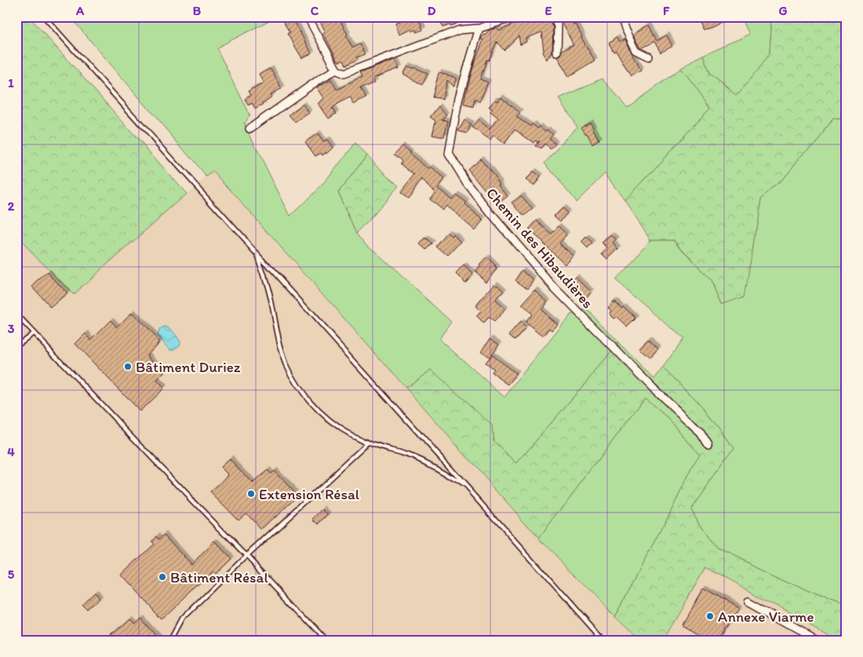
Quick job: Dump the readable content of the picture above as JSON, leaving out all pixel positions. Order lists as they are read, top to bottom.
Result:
{
  "streets": {
    "street": ["Chemin des Hibaudières"]
  },
  "places": [
    "Bâtiment Duriez",
    "Extension Résal",
    "Bâtiment Résal",
    "Annexe Viarme"
  ],
  "grid": {
    "columns": [
      "A",
      "B",
      "C",
      "D",
      "E",
      "F",
      "G"
    ],
    "rows": [
      "1",
      "2",
      "3",
      "4",
      "5"
    ]
  }
}
